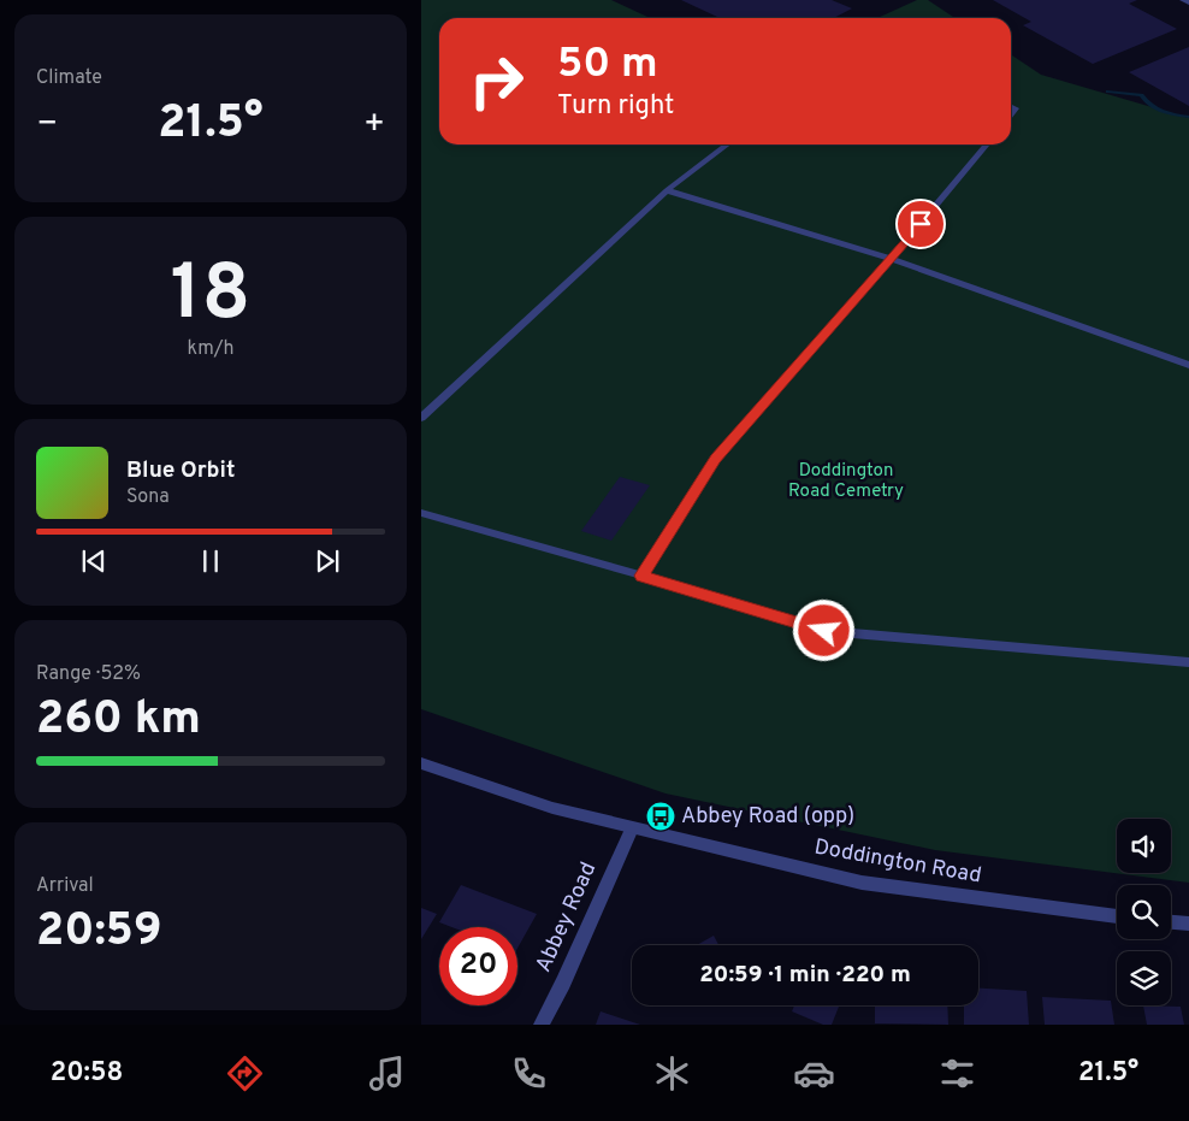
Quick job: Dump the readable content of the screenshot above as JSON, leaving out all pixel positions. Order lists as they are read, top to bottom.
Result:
{
  "streets": {
    "street": ["Doddington Road", "Abbey Road"]
  },
  "crossings": [
    ["Doddington Road", "Abbey Road"]
  ],
  "parks": ["Doddington Road Cemetry"],
  "places": {
    "bus stop": ["Abbey Road (opp)"]
  },
  "page": {
    "tile": [
      "Climate",
      ["18", "km/h"],
      ["Range · 52%", "260 km"],
      ["Arrival", "20:59"]
    ],
    "turn": ["50 m", "Turn right"],
    "heat": ["−", "21.5°", "+"],
    "song": ["Blue Orbit", "Sona"],
    "limit": "20",
    "trip": "20:59 · 1 min · 220 m",
    "tabs": ["20:58", "21.5°"]
  }
}
